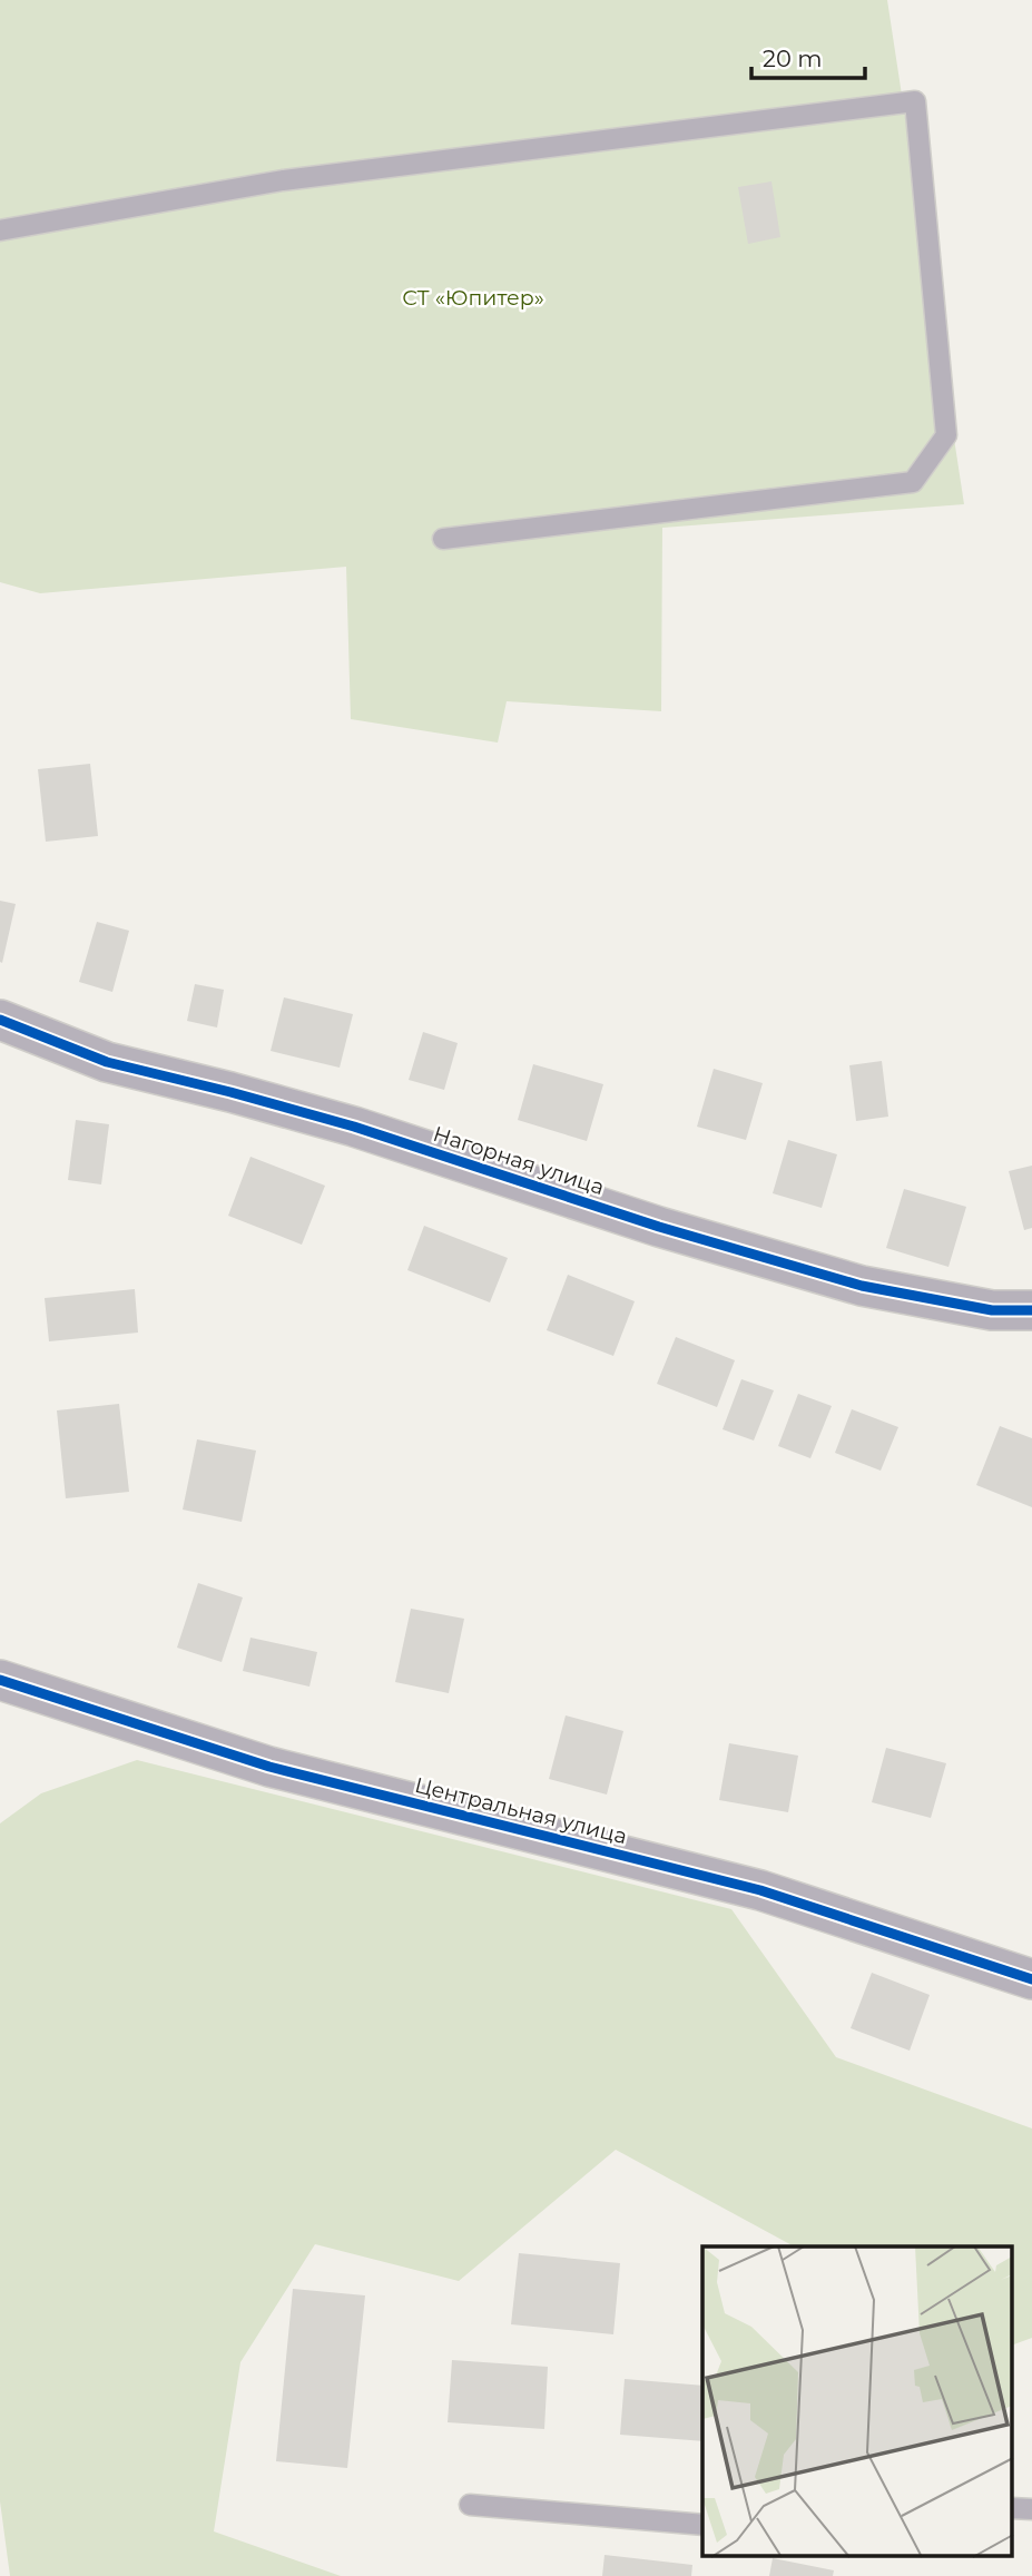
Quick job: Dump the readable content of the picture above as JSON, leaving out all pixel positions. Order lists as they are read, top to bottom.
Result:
{
  "streets": {
    "street": ["Нагорная улица", "Центральная улица"]
  },
  "parks": ["СТ «Юпитер»"],
  "scale_bar": "20 m"
}
